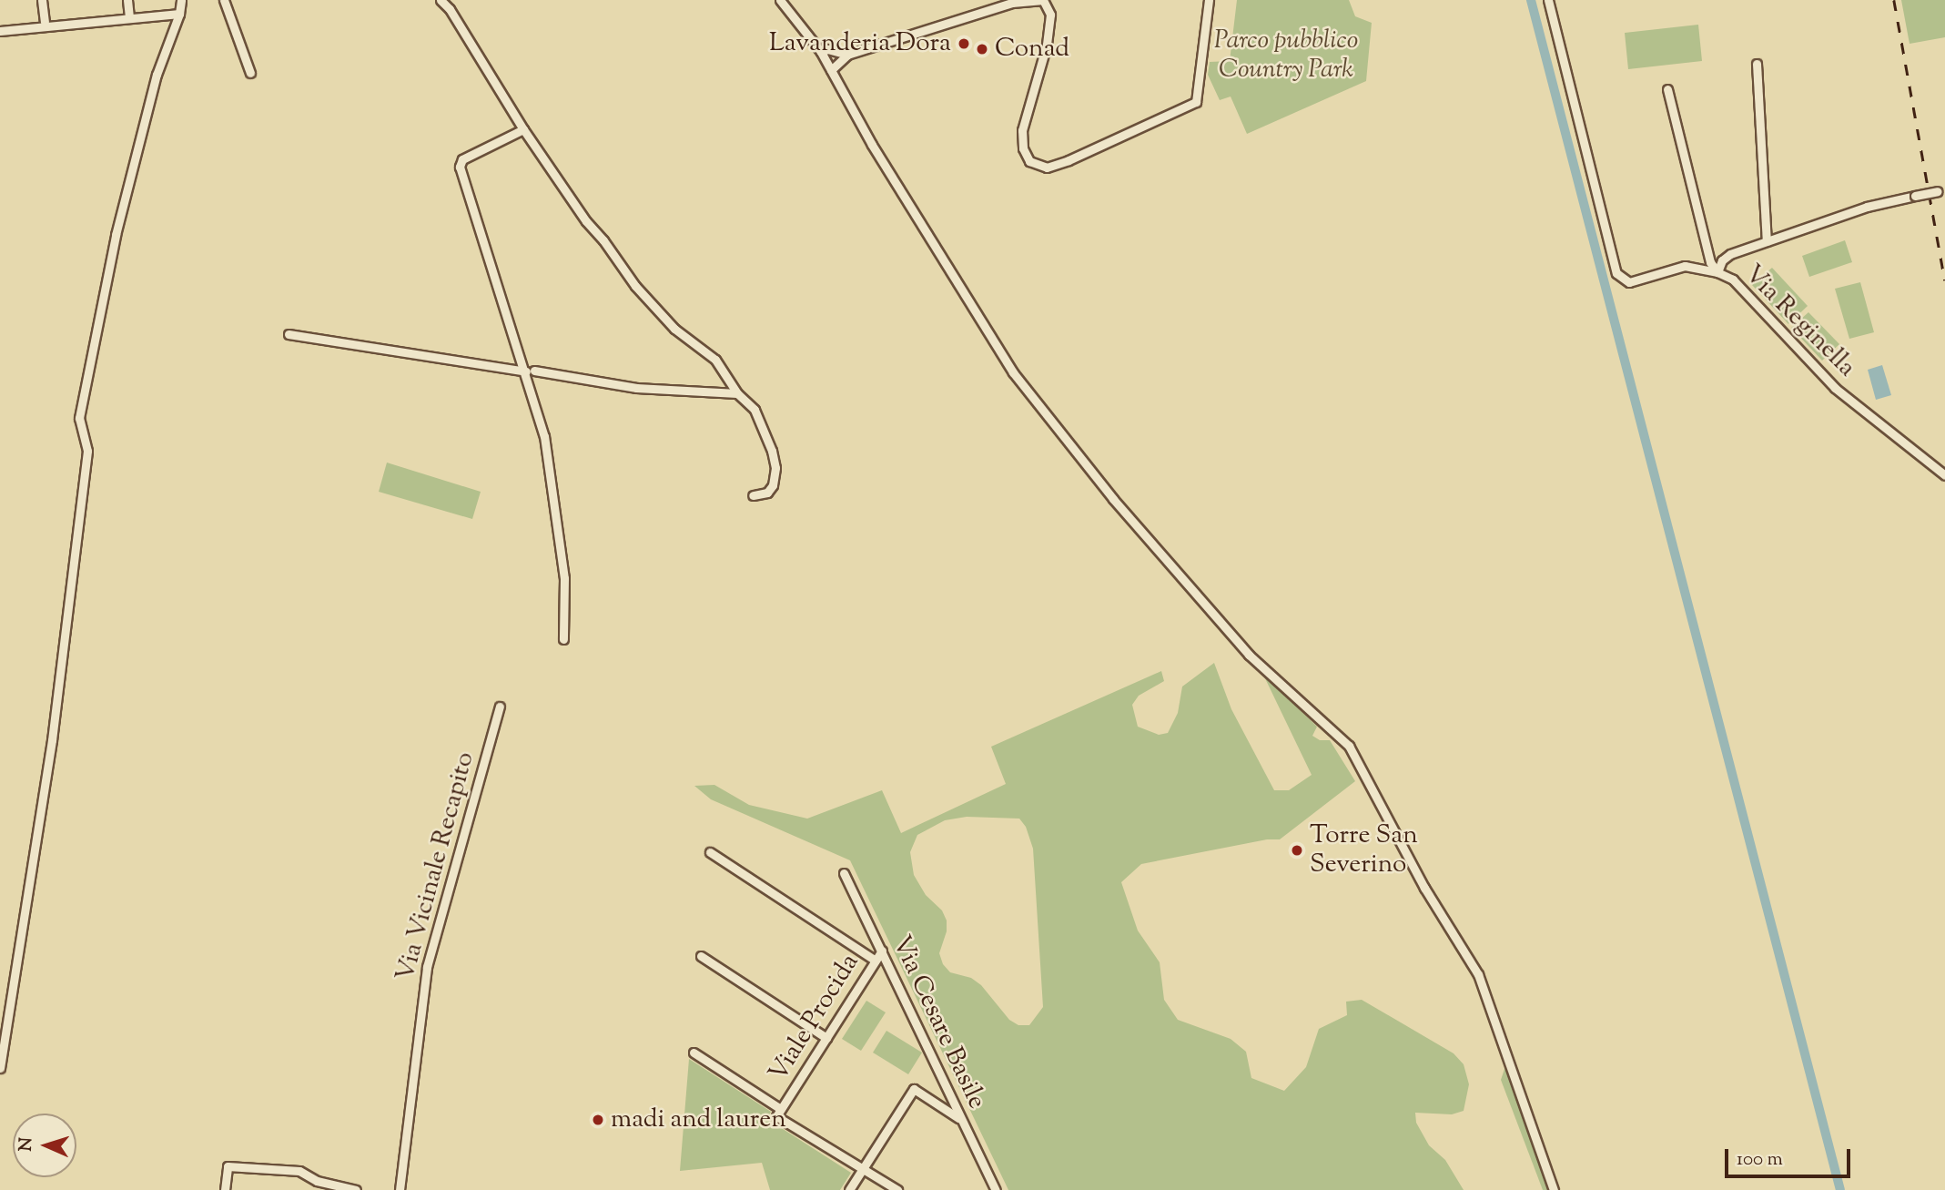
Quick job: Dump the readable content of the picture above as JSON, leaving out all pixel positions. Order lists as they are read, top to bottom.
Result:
{
  "streets": {
    "street": [
      "Via Reginella",
      "Via Vicinale Recapito",
      "Viale Procida",
      "Via Cesare Basile"
    ]
  },
  "crossings": [
    ["Viale Procida", "Via Cesare Basile"]
  ],
  "parks": ["Parco pubblico Country Park"],
  "places": [
    "Lavanderia Dora",
    "Conad",
    "Torre San Severino",
    "madi and lauren"
  ],
  "scale_bar": "100 m",
  "north": "left"
}
